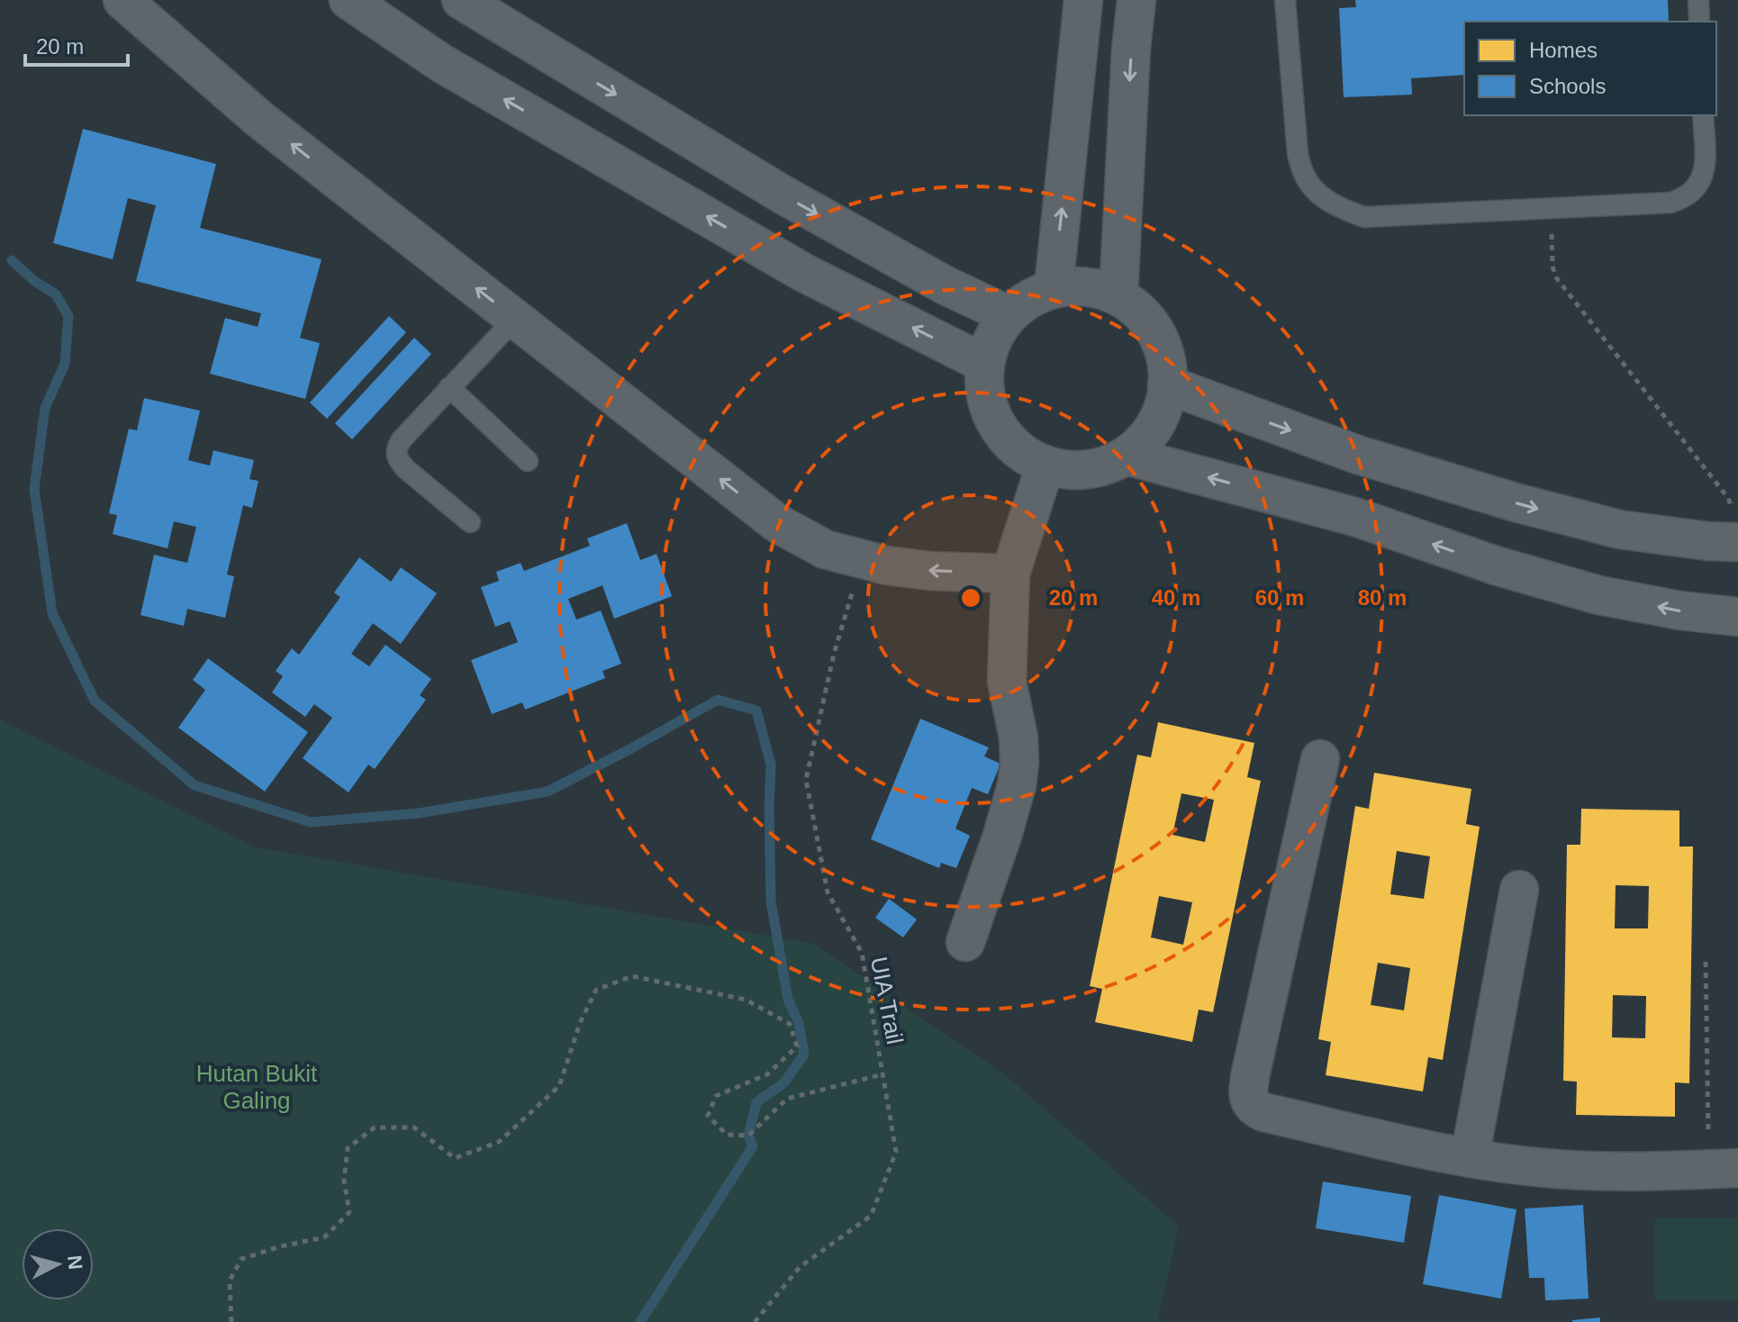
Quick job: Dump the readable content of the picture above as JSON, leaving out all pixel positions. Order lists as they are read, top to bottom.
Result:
{
  "streets": {
    "path": ["UIA Trail"]
  },
  "parks": ["Hutan Bukit Galing"],
  "legend": ["Homes", "Schools"],
  "scale_bar": "20 m",
  "north": "right",
  "rings": [
    "20 m",
    "40 m",
    "60 m",
    "80 m"
  ]
}
